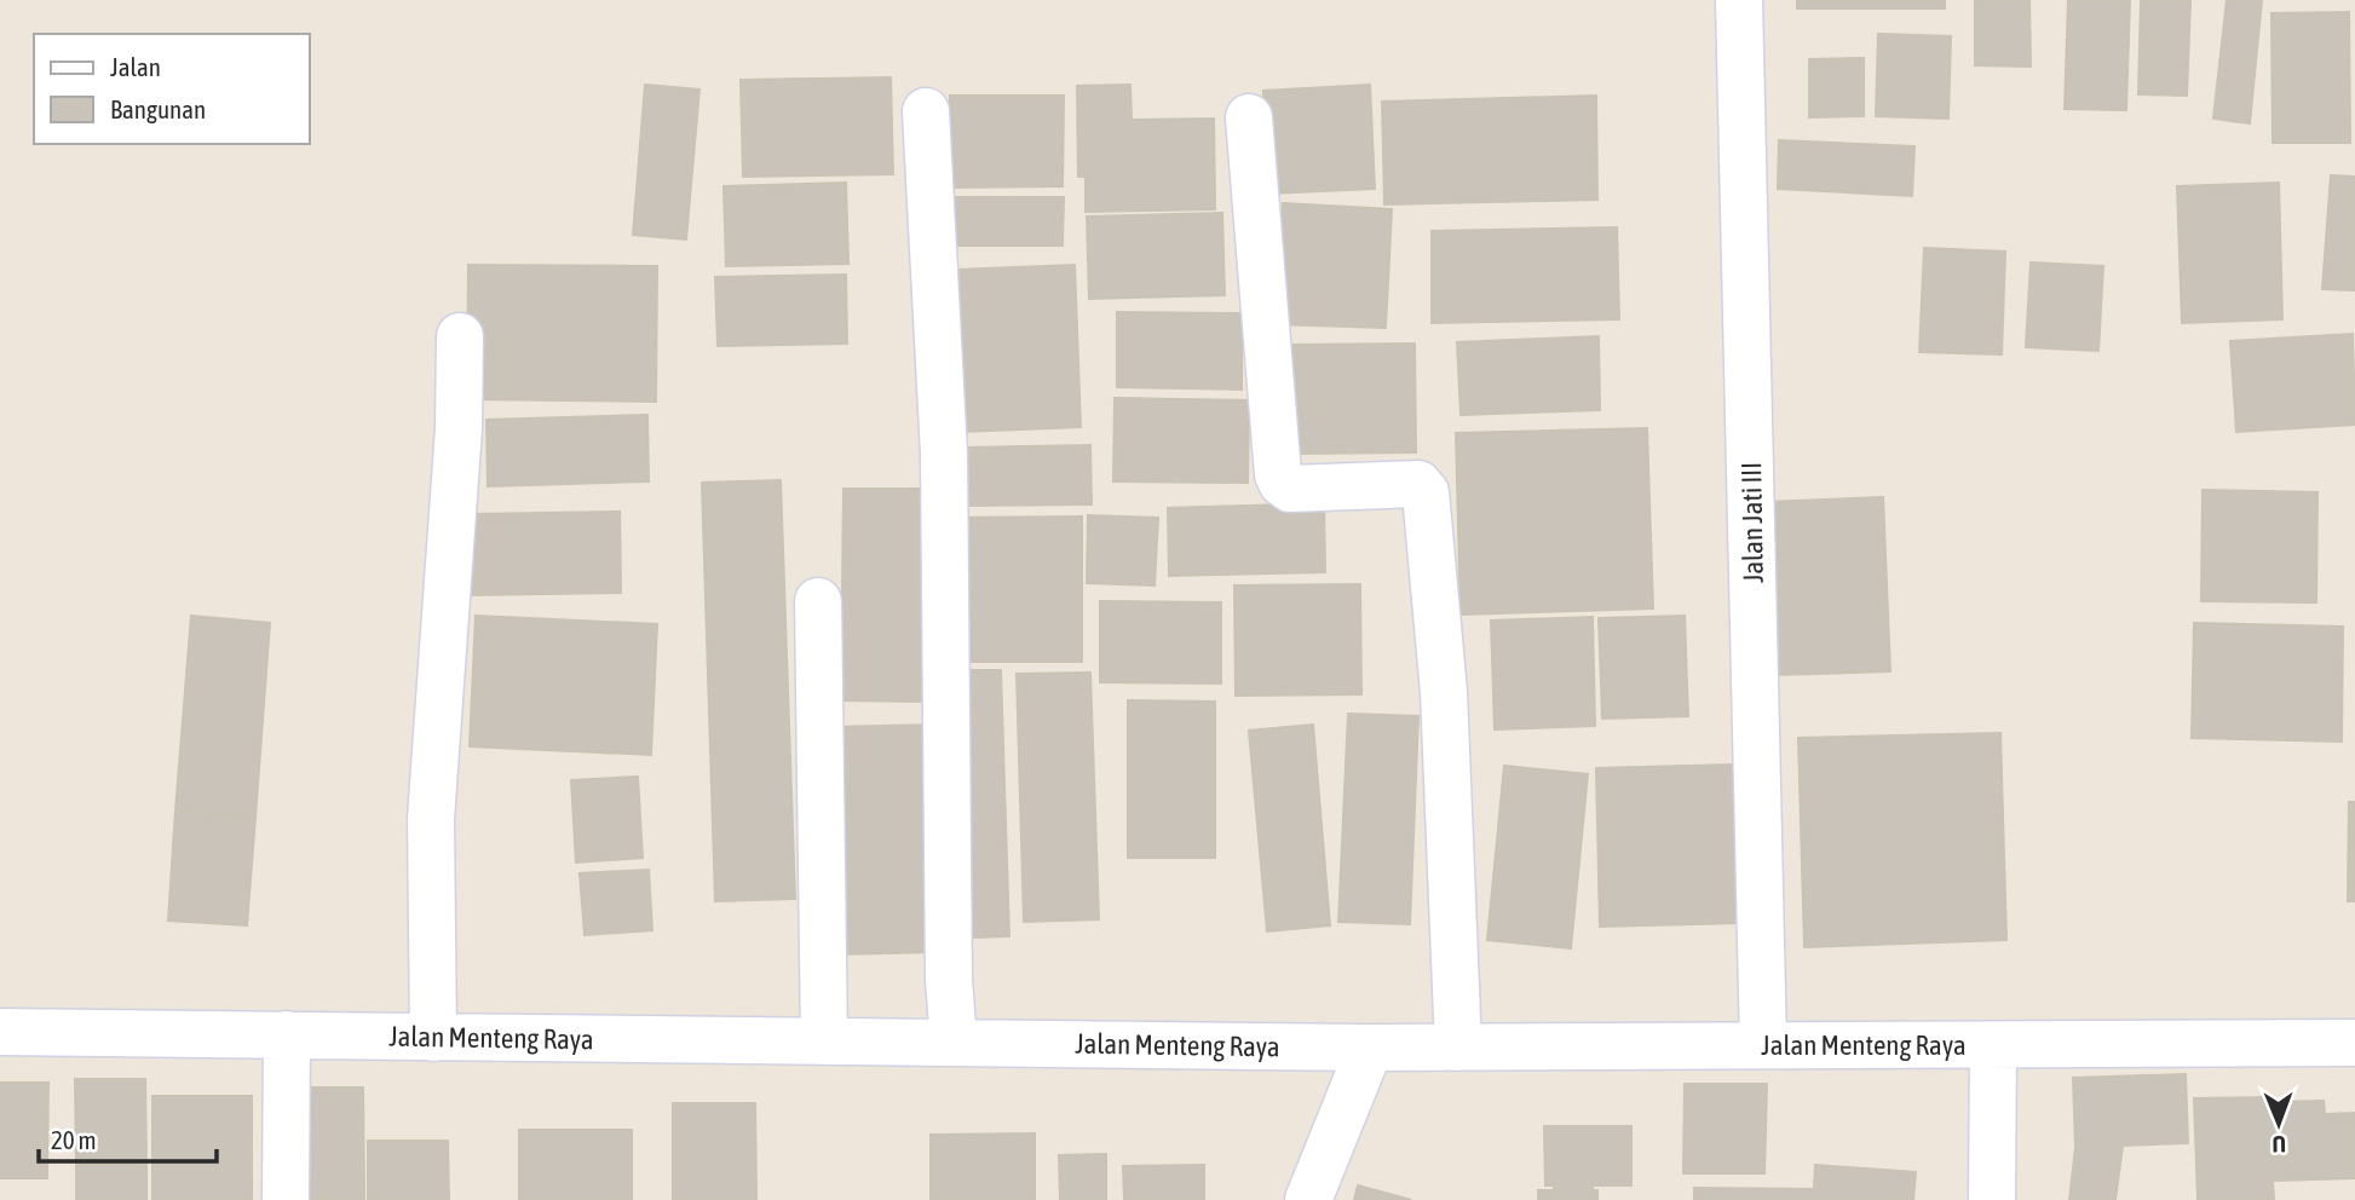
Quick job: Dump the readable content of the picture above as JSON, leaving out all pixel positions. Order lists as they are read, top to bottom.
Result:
{
  "streets": {
    "street": ["Jalan Jati III", "Jalan Menteng Raya"]
  },
  "crossings": [
    ["Jalan Jati III", "Jalan Menteng Raya"]
  ],
  "legend": ["Jalan", "Bangunan"],
  "scale_bar": "20 m",
  "north": "bottom"
}
